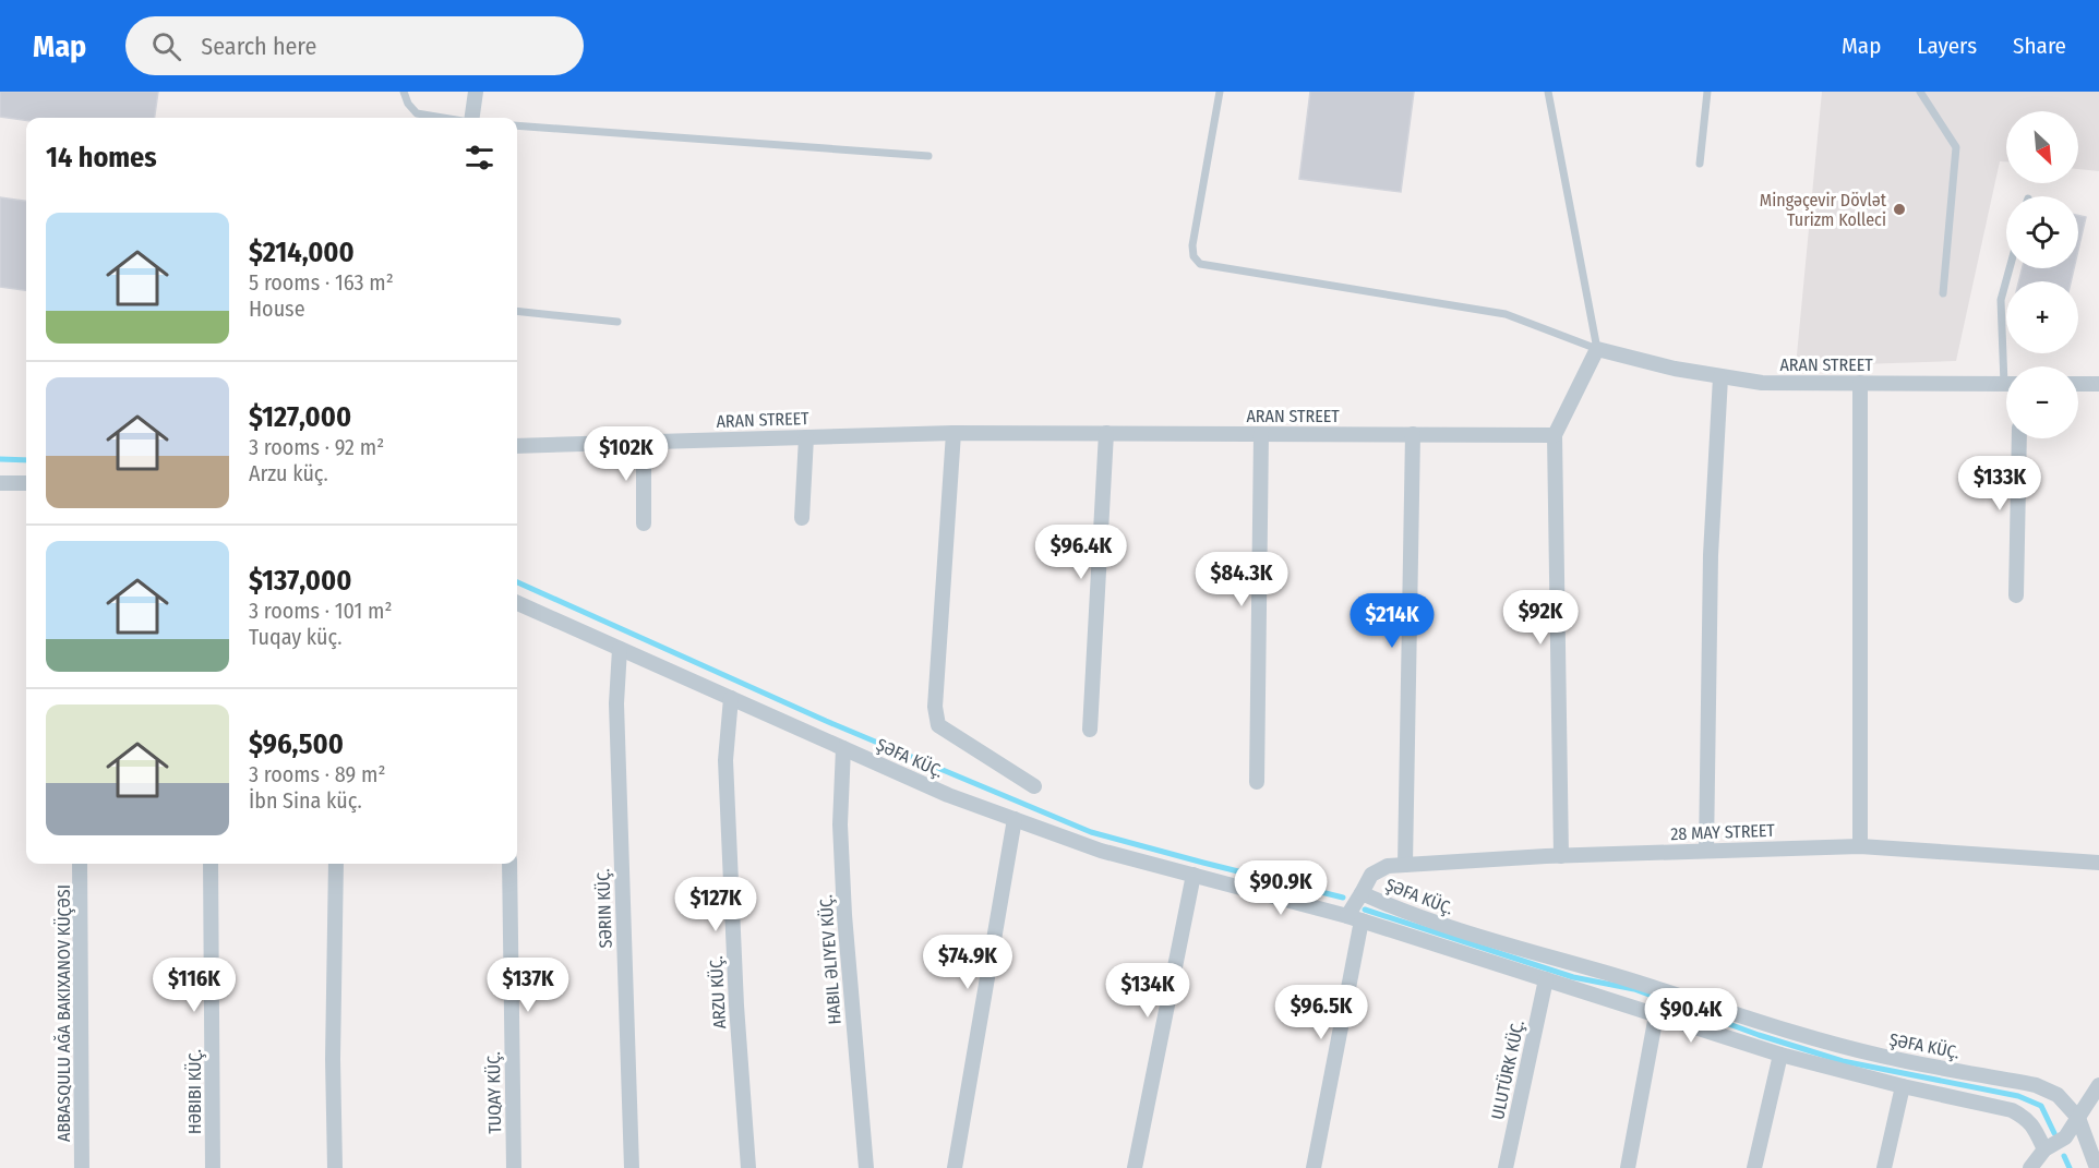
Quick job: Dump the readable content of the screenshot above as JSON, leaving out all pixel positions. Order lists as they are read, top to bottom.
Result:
{
  "streets": {
    "street": [
      "ARAN STREET",
      "ŞƏFA KÜÇ.",
      "28 MAY STREET",
      "SƏRIN KÜÇ.",
      "HABIL ƏLIYEV KÜÇ.",
      "ARZU KÜÇ.",
      "ULUTÜRK KÜÇ.",
      "HƏBIBI KÜÇ.",
      "TUQAY KÜÇ."
    ]
  },
  "crossings": [
    ["ŞƏFA KÜÇ.", "28 MAY STREET"],
    ["ŞƏFA KÜÇ.", "SƏRIN KÜÇ."],
    ["ŞƏFA KÜÇ.", "HABIL ƏLIYEV KÜÇ."],
    ["ŞƏFA KÜÇ.", "ARZU KÜÇ."]
  ],
  "places": ["Mingəçevir Dövlət Turizm Kolleci"],
  "north": "bottom right",
  "page": {
    "header": "Map",
    "search": "Search here",
    "nav": ["Map", "Layers", "Share"],
    "map_buttons": ["+", "−"],
    "heading": "14 homes",
    "list": [
      {
        "name": "$214,000",
        "note": "5 rooms · 163 m² · House"
      },
      {
        "name": "$127,000",
        "note": "3 rooms · 92 m² · Arzu küç."
      },
      {
        "name": "$137,000",
        "note": "3 rooms · 101 m² · Tuqay küç."
      },
      {
        "name": "$96,500",
        "note": "3 rooms · 89 m² · İbn Sina küç."
      }
    ],
    "price": [
      "$102K",
      "$133K",
      "$96.4K",
      "$84.3K",
      "$92K",
      "$214K",
      "$90.9K",
      "$127K",
      "$74.9K",
      "$116K",
      "$137K",
      "$134K",
      "$96.5K",
      "$90.4K"
    ]
  }
}
